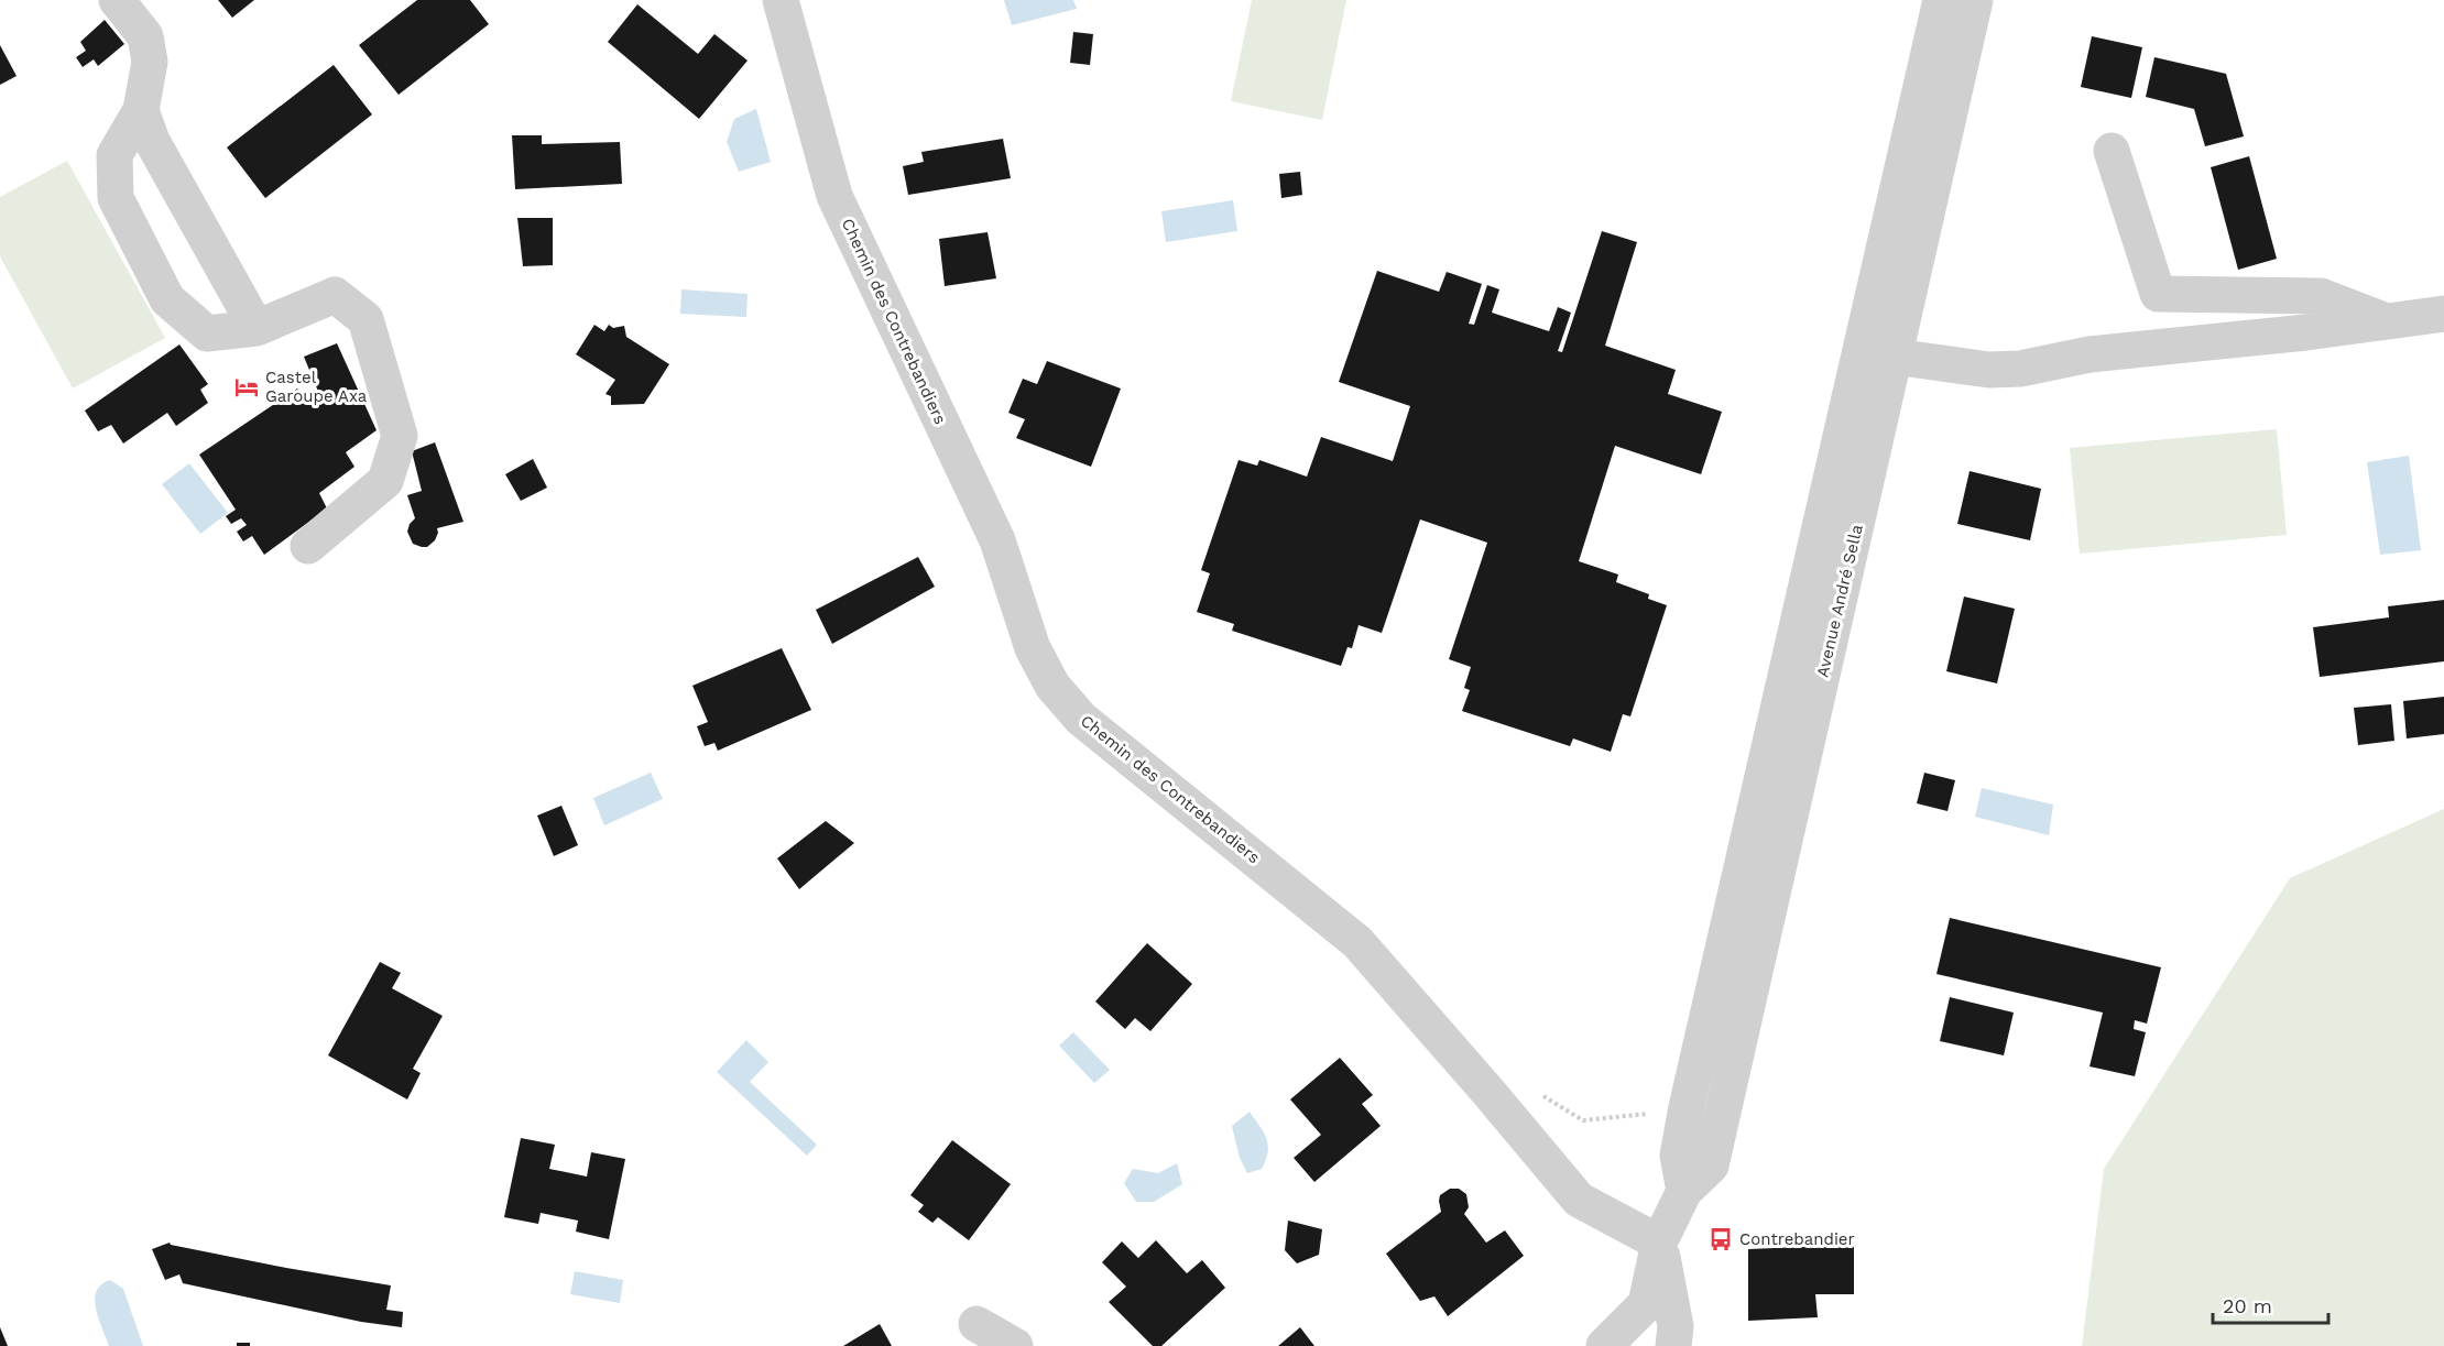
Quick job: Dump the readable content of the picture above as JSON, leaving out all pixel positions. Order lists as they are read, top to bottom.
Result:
{
  "streets": {
    "street": ["Chemin des Contrebandiers", "Avenue André Sella"]
  },
  "crossings": [
    ["Chemin des Contrebandiers", "Avenue André Sella"]
  ],
  "places": {
    "hotel": ["Castel Garoupe Axa"],
    "bus stop": ["Contrebandier"]
  },
  "scale_bar": "20 m"
}
